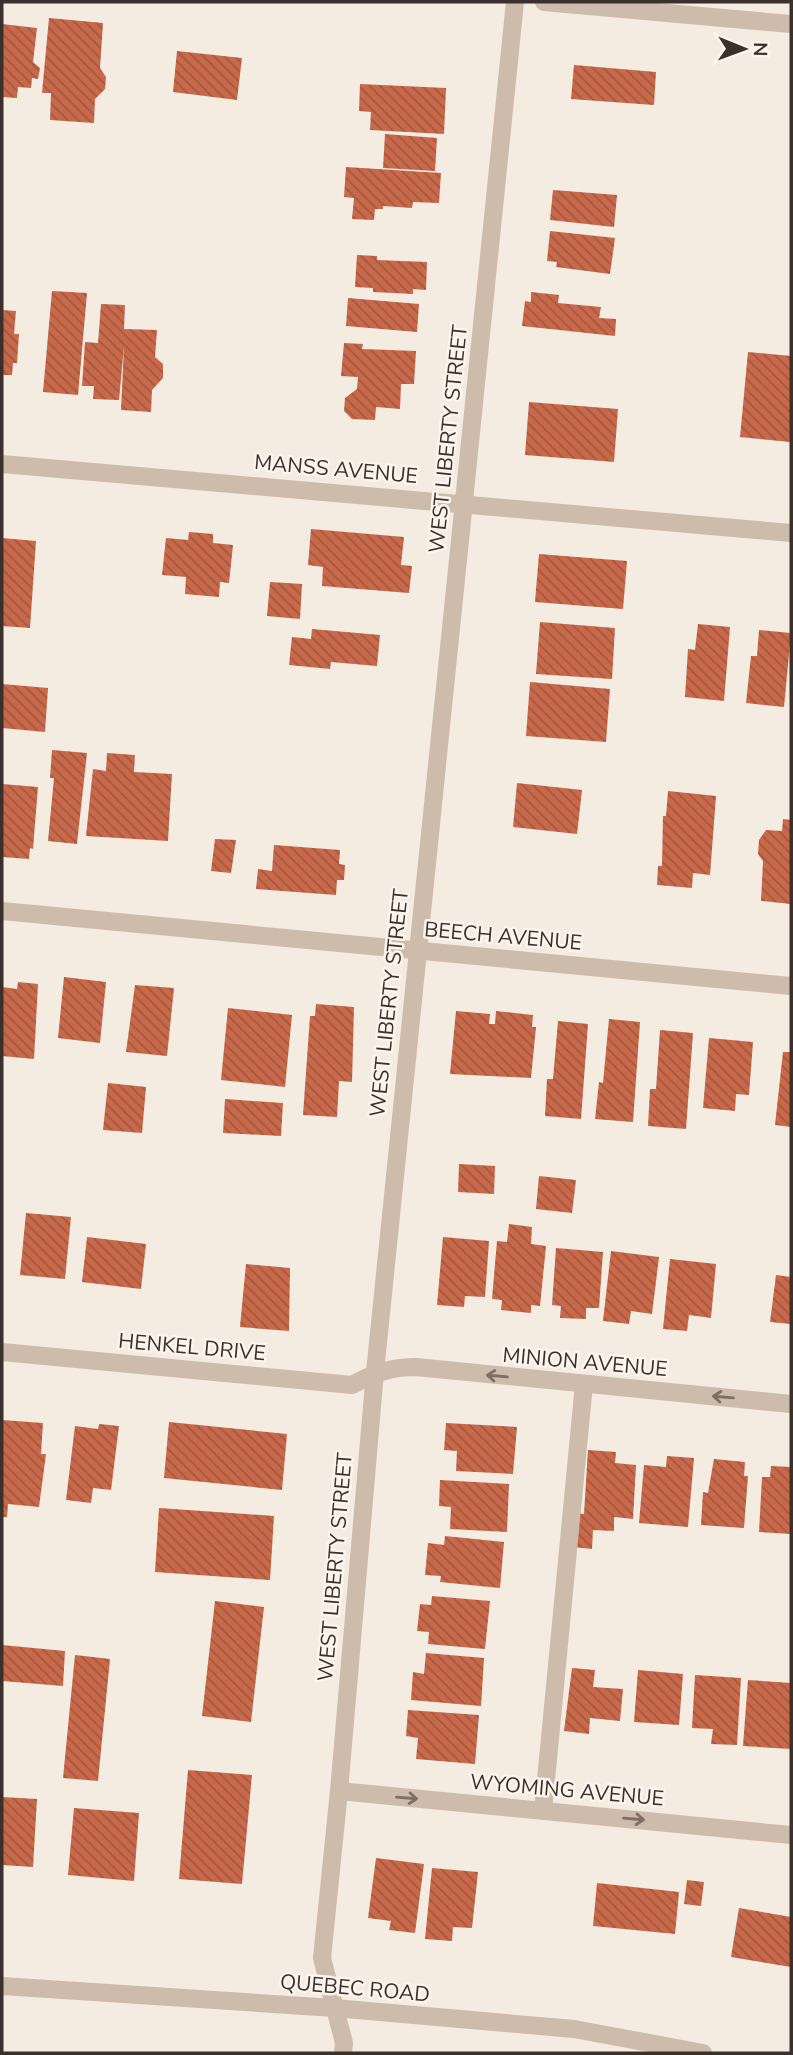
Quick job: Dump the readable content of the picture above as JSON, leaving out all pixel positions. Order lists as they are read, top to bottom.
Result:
{
  "streets": {
    "street": [
      "WEST LIBERTY STREET",
      "MANSS AVENUE",
      "BEECH AVENUE",
      "HENKEL DRIVE",
      "MINION AVENUE",
      "WYOMING AVENUE",
      "QUEBEC ROAD"
    ]
  },
  "crossings": [
    ["WEST LIBERTY STREET", "MANSS AVENUE"],
    ["WEST LIBERTY STREET", "BEECH AVENUE"],
    ["WEST LIBERTY STREET", "HENKEL DRIVE"],
    ["WEST LIBERTY STREET", "MINION AVENUE"],
    ["WEST LIBERTY STREET", "WYOMING AVENUE"],
    ["WEST LIBERTY STREET", "QUEBEC ROAD"],
    ["HENKEL DRIVE", "MINION AVENUE"]
  ],
  "one_way": ["MINION AVENUE", "WYOMING AVENUE"],
  "north": "right"
}
